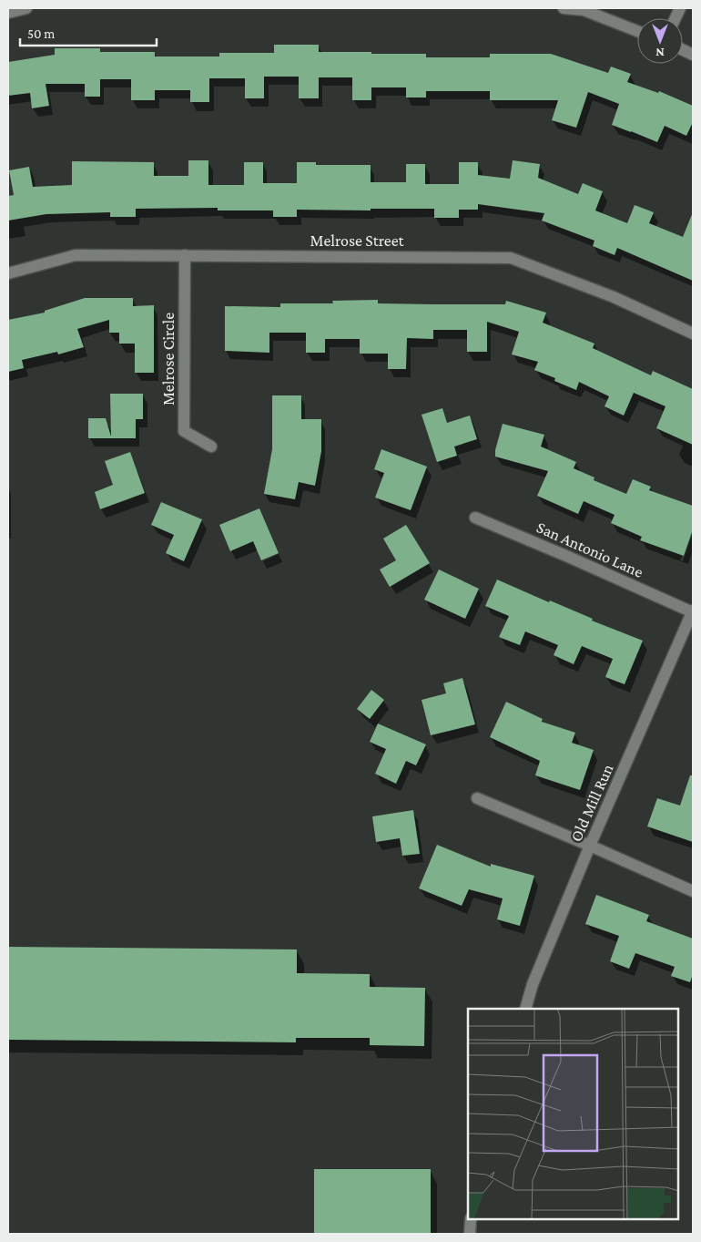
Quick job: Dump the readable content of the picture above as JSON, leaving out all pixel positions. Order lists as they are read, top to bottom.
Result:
{
  "streets": {
    "street": [
      "Melrose Street",
      "Melrose Circle",
      "San Antonio Lane",
      "Old Mill Run"
    ]
  },
  "crossings": [
    ["Melrose Street", "Melrose Circle"],
    ["San Antonio Lane", "Old Mill Run"]
  ],
  "scale_bar": "50 m",
  "north": "bottom"
}
